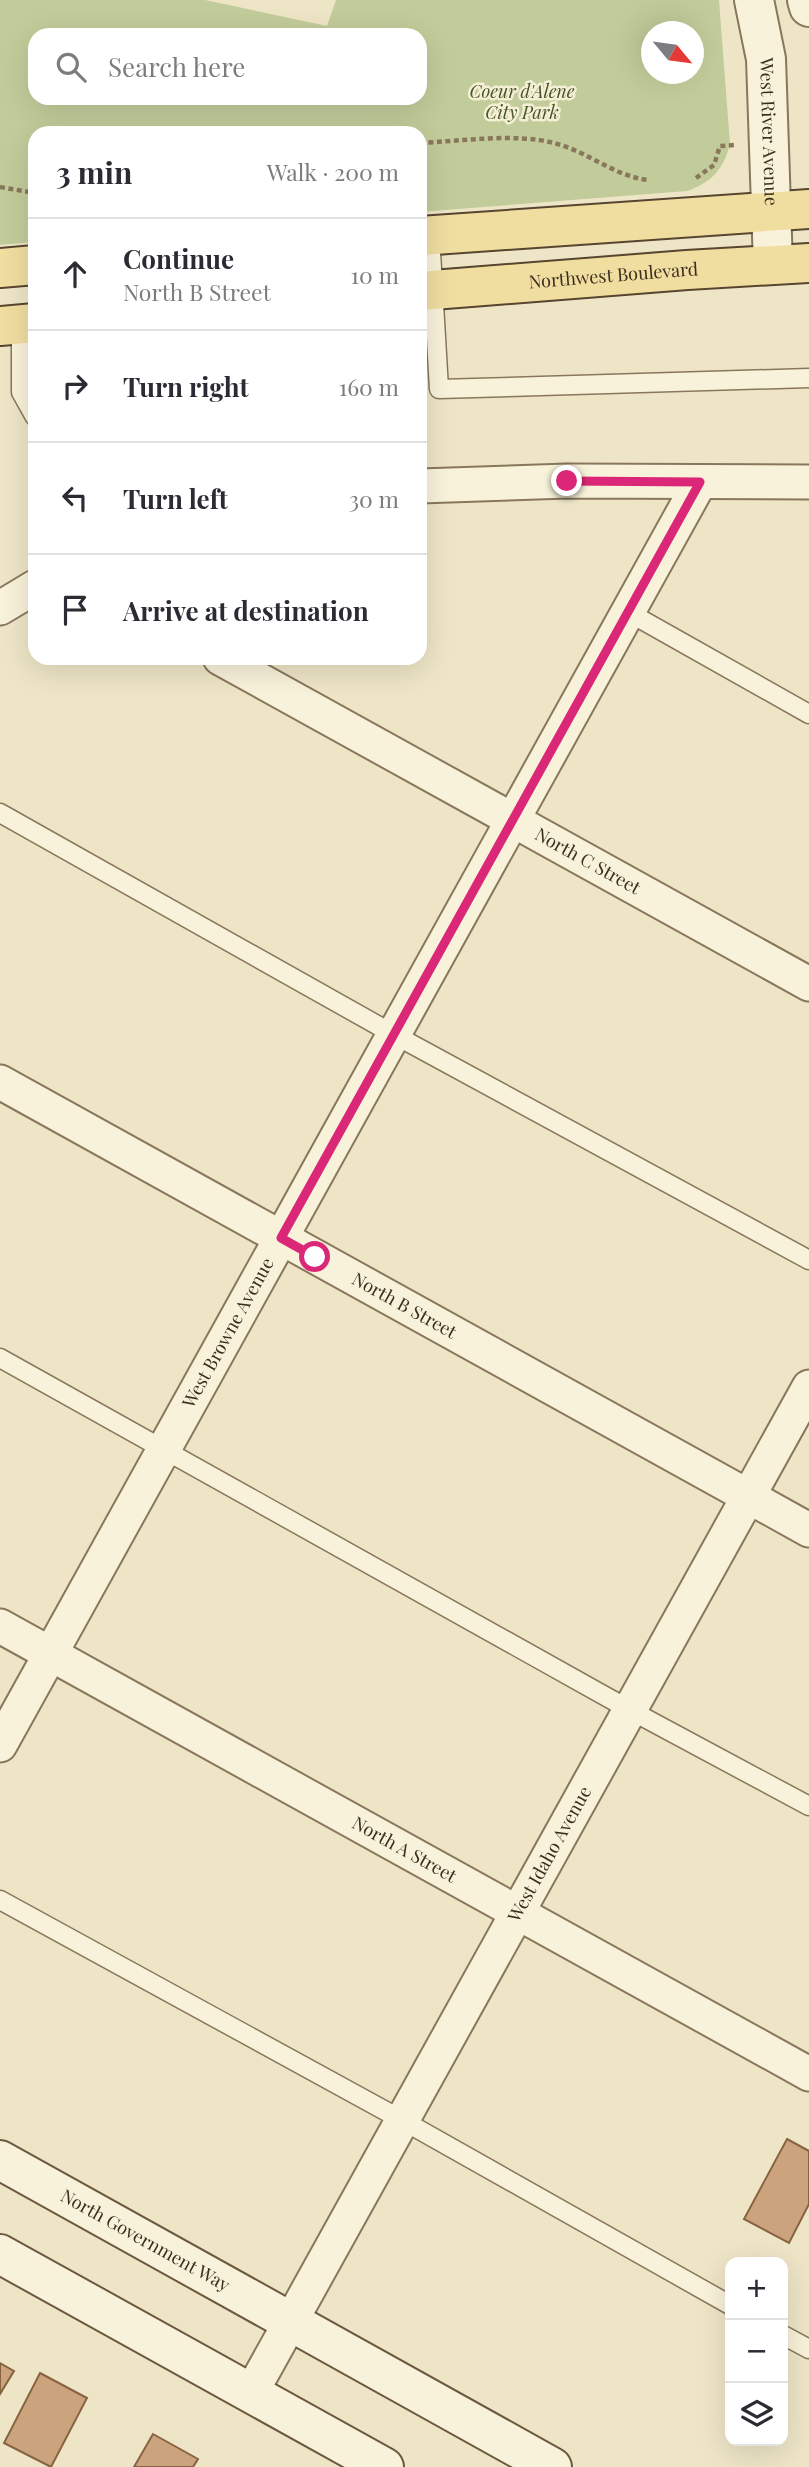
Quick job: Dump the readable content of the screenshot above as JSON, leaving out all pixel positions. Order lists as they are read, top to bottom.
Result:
{
  "streets": {
    "main road": ["West River Avenue", "Northwest Boulevard", "North Government Way"],
    "street": [
      "North C Street",
      "North B Street",
      "West Browne Avenue",
      "North A Street",
      "West Idaho Avenue"
    ]
  },
  "crossings": [
    ["West River Avenue", "Northwest Boulevard"],
    ["North C Street", "West Browne Avenue"],
    ["North B Street", "West Browne Avenue"],
    ["North B Street", "West Idaho Avenue"],
    ["West Browne Avenue", "North A Street"],
    ["North A Street", "West Idaho Avenue"],
    ["West Idaho Avenue", "North Government Way"]
  ],
  "parks": ["Coeur d'Alene City Park"],
  "north": "bottom right",
  "page": {
    "search": "Search here",
    "heading": ["3 min", "Walk · 200 m"],
    "list": [
      ["Continue", "North B Street", "10 m"],
      ["Turn right", "160 m"],
      ["Turn left", "30 m"],
      "Arrive at destination"
    ],
    "map_buttons": ["+", "−"]
  }
}
